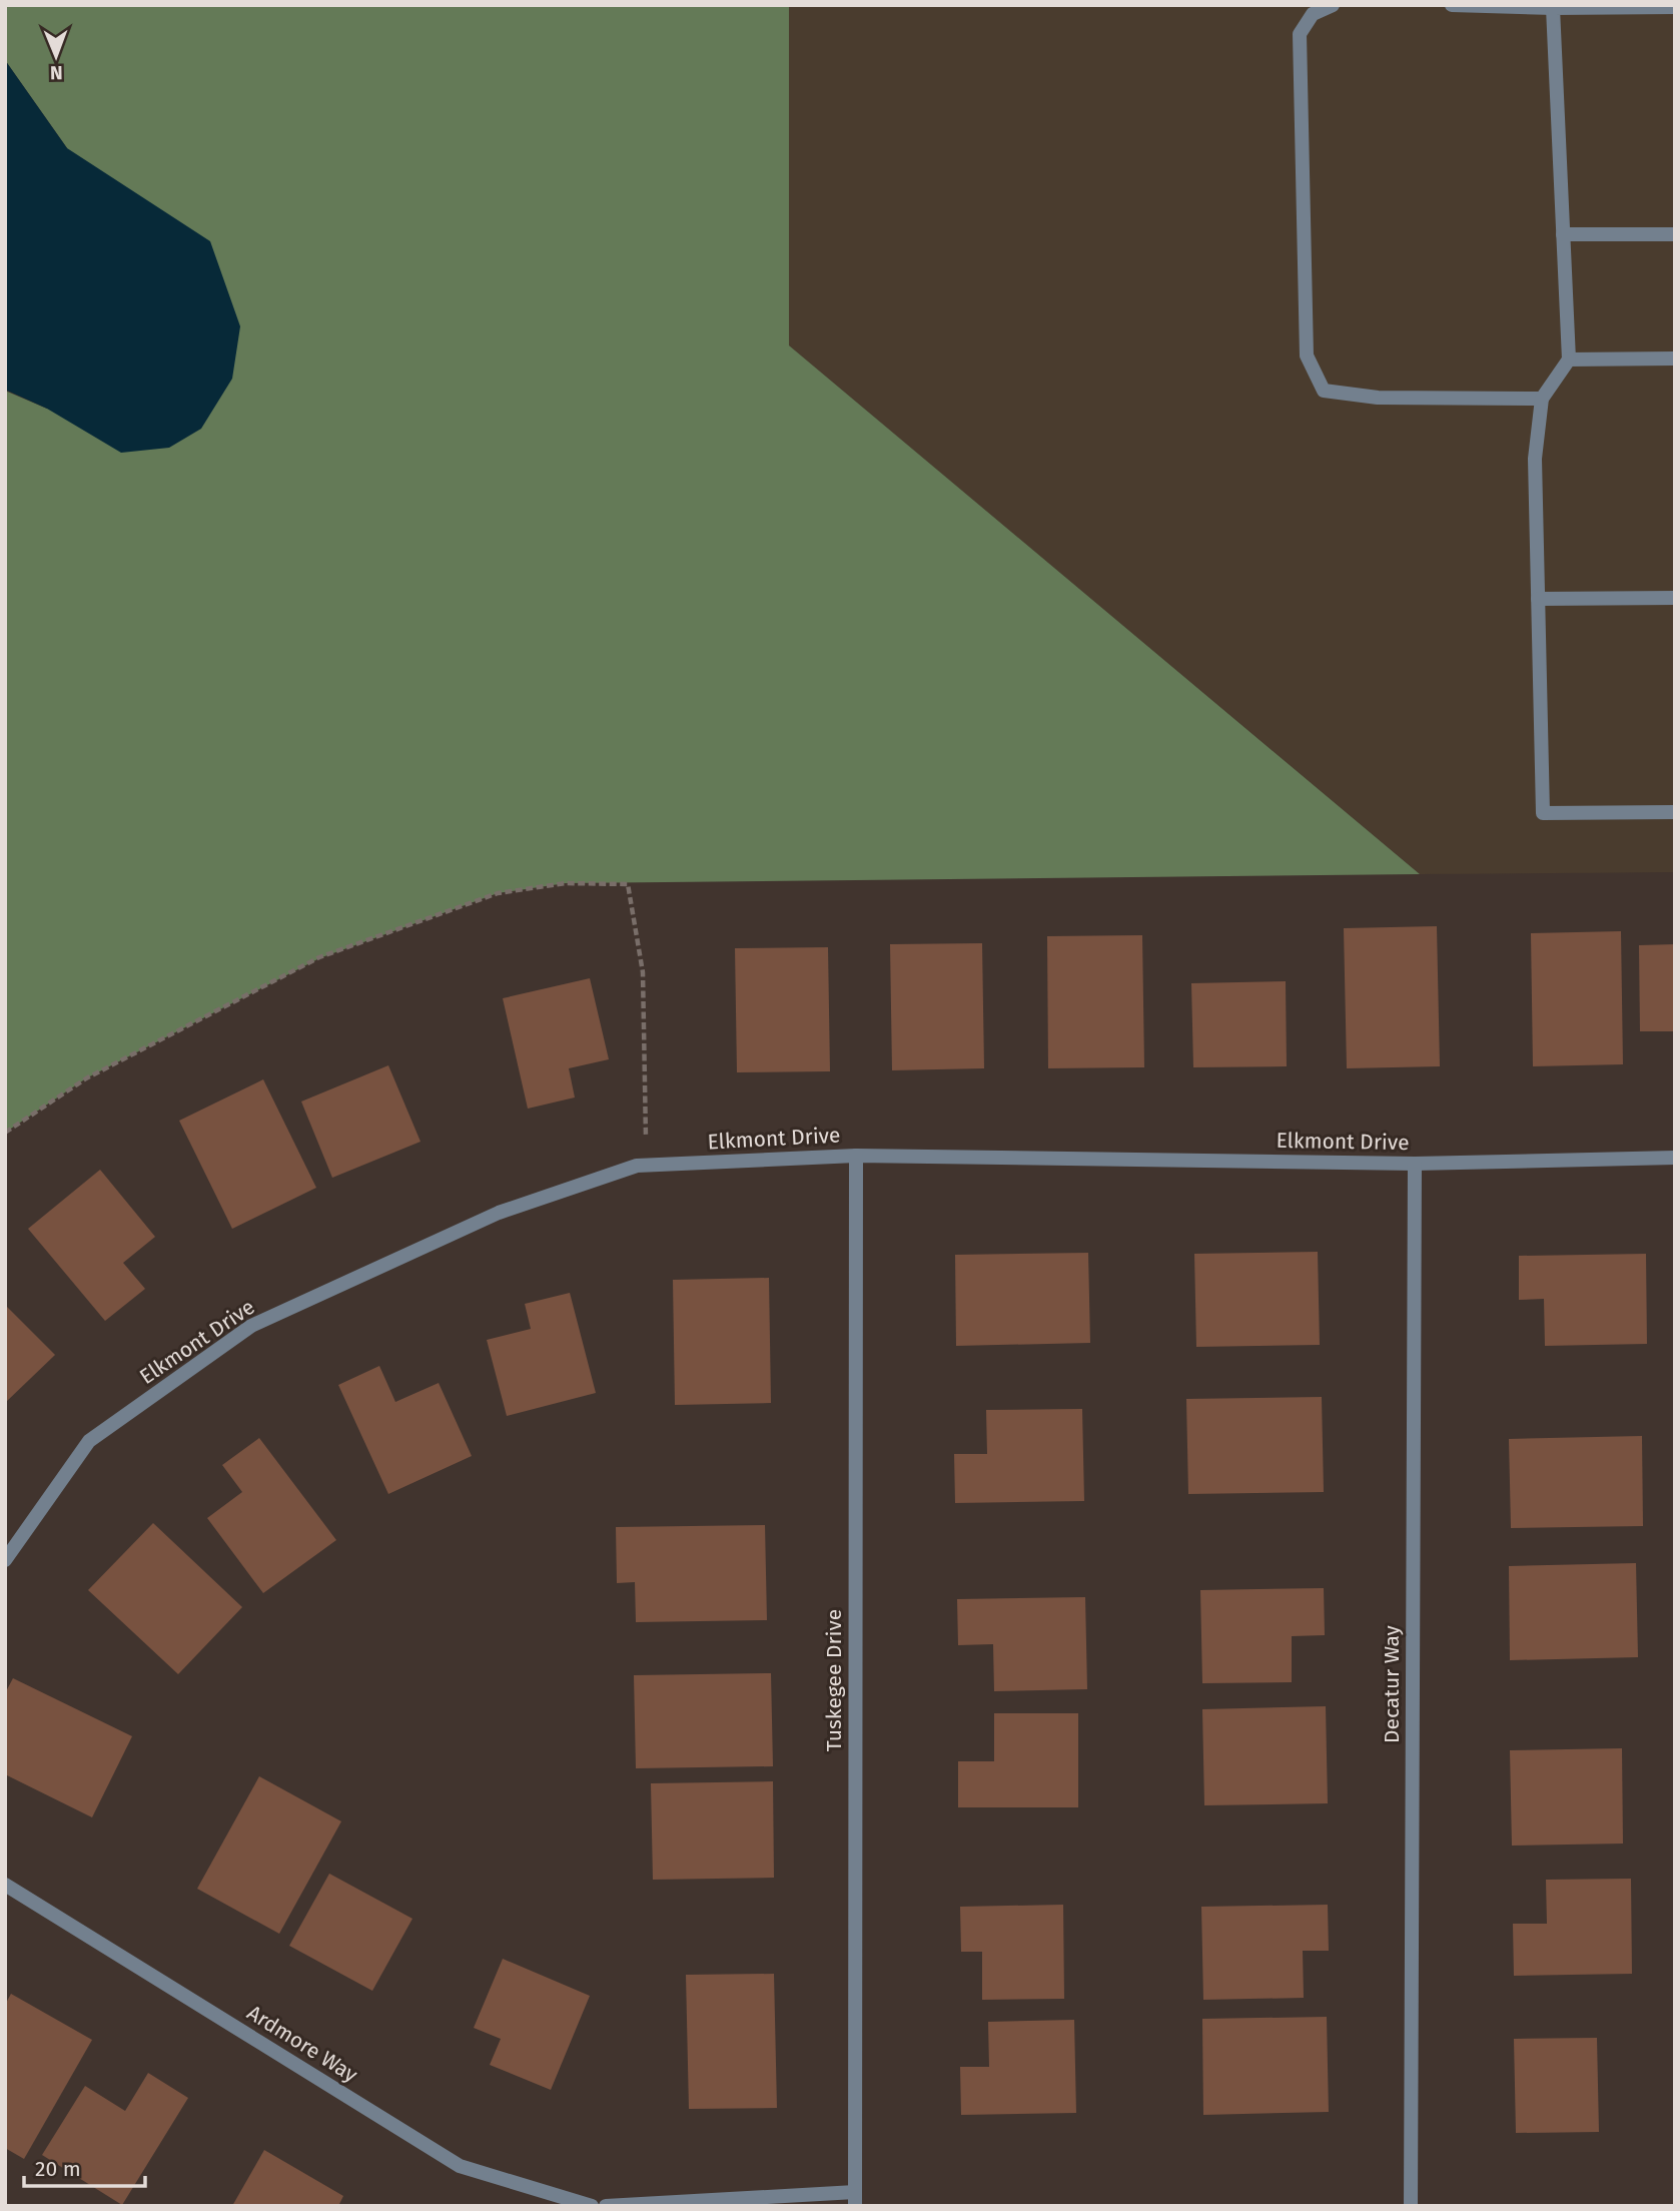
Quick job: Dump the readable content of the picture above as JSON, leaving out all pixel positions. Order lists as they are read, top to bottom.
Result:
{
  "streets": {
    "street": [
      "Elkmont Drive",
      "Tuskegee Drive",
      "Decatur Way",
      "Ardmore Way"
    ]
  },
  "crossings": [
    ["Elkmont Drive", "Tuskegee Drive"],
    ["Elkmont Drive", "Decatur Way"]
  ],
  "scale_bar": "20 m",
  "north": "bottom"
}
